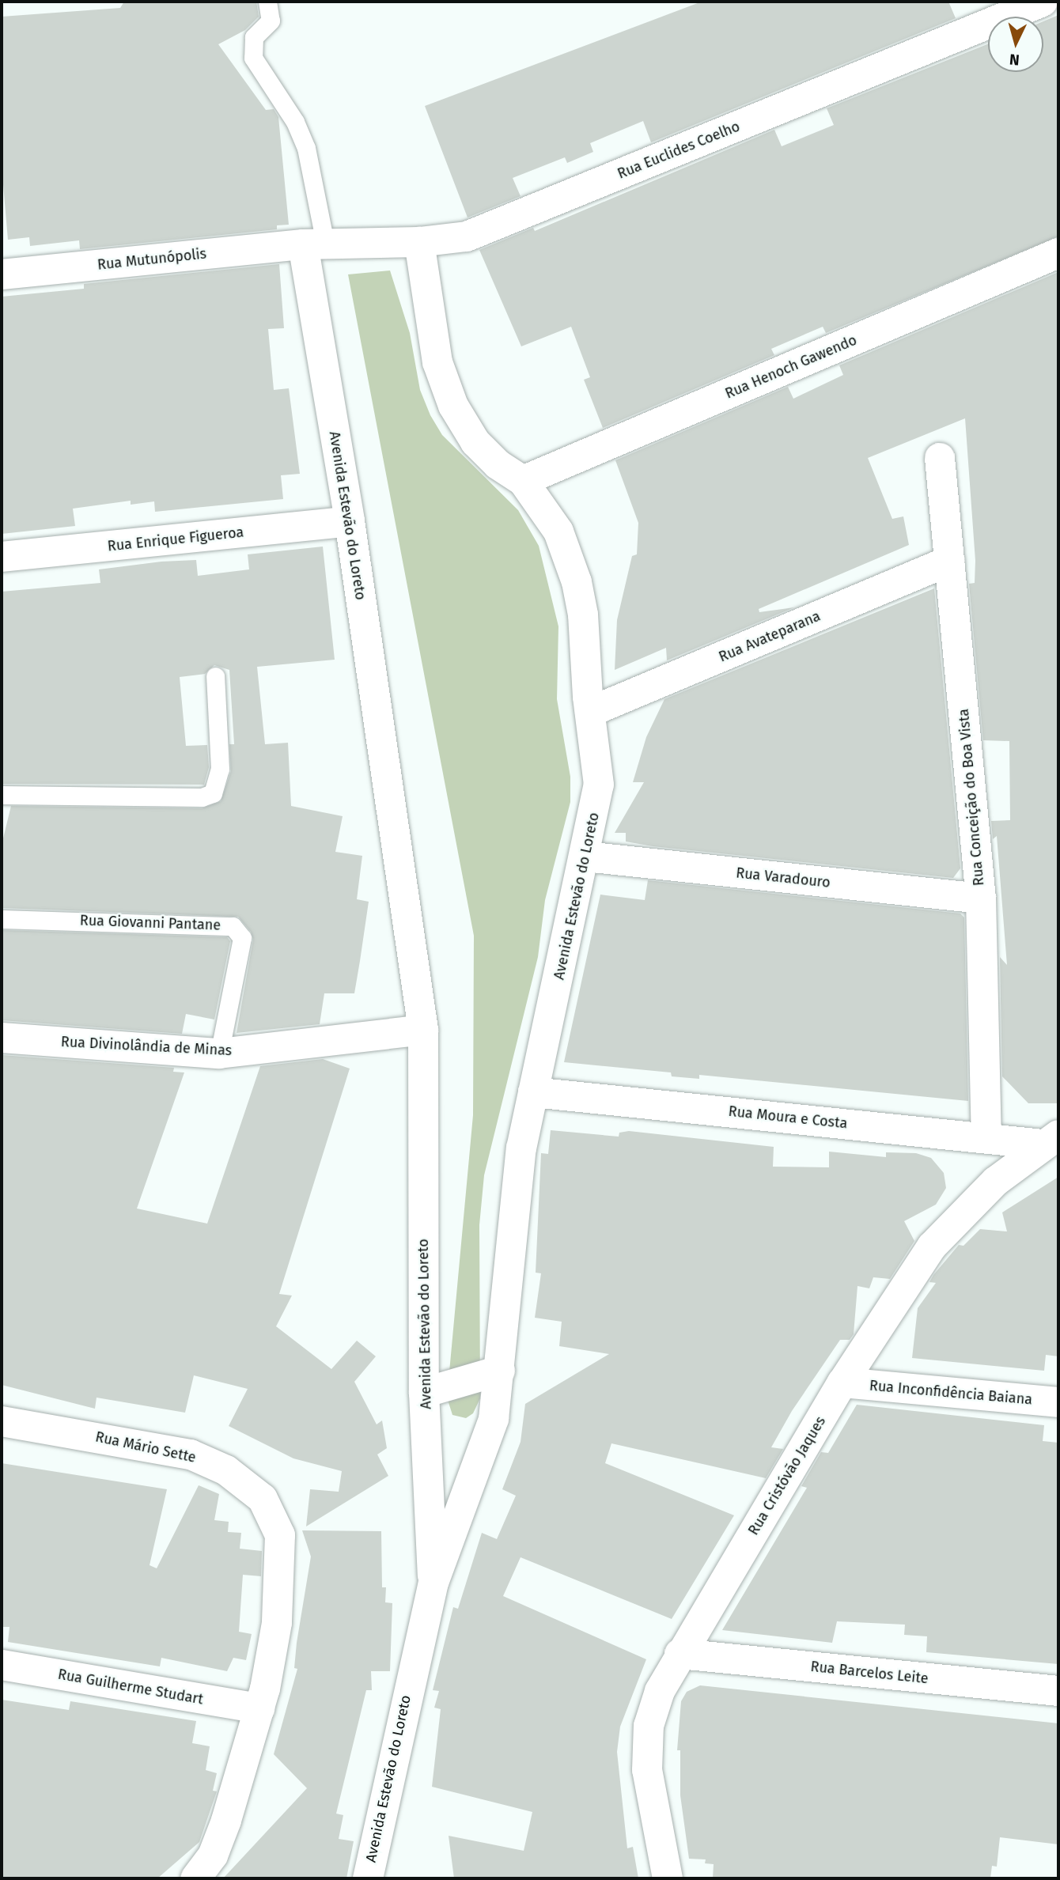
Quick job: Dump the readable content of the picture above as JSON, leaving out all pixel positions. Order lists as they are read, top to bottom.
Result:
{
  "streets": {
    "street": [
      "Rua Euclides Coelho",
      "Rua Mutunópolis",
      "Rua Henoch Gawendo",
      "Avenida Estevão do Loreto",
      "Rua Enrique Figueroa",
      "Rua Avateparana",
      "Rua Conceição do Boa Vista",
      "Rua Varadouro",
      "Rua Divinolândia de Minas",
      "Rua Moura e Costa",
      "Rua Inconfidência Baiana",
      "Rua Mário Sette",
      "Rua Cristóvão Jaques",
      "Rua Barcelos Leite",
      "Rua Guilherme Studart"
    ],
    "lane": ["Rua Giovanni Pantane"]
  },
  "crossings": [
    ["Rua Euclides Coelho", "Rua Mutunópolis"],
    ["Rua Euclides Coelho", "Avenida Estevão do Loreto"],
    ["Rua Mutunópolis", "Avenida Estevão do Loreto"],
    ["Rua Henoch Gawendo", "Avenida Estevão do Loreto"],
    ["Avenida Estevão do Loreto", "Rua Enrique Figueroa"],
    ["Avenida Estevão do Loreto", "Rua Avateparana"],
    ["Avenida Estevão do Loreto", "Rua Varadouro"],
    ["Avenida Estevão do Loreto", "Rua Divinolândia de Minas"],
    ["Avenida Estevão do Loreto", "Rua Moura e Costa"],
    ["Rua Avateparana", "Rua Conceição do Boa Vista"],
    ["Rua Conceição do Boa Vista", "Rua Varadouro"],
    ["Rua Conceição do Boa Vista", "Rua Moura e Costa"],
    ["Rua Giovanni Pantane", "Rua Divinolândia de Minas"],
    ["Rua Moura e Costa", "Rua Cristóvão Jaques"],
    ["Rua Inconfidência Baiana", "Rua Cristóvão Jaques"],
    ["Rua Mário Sette", "Rua Guilherme Studart"],
    ["Rua Cristóvão Jaques", "Rua Barcelos Leite"]
  ],
  "north": "bottom"
}
